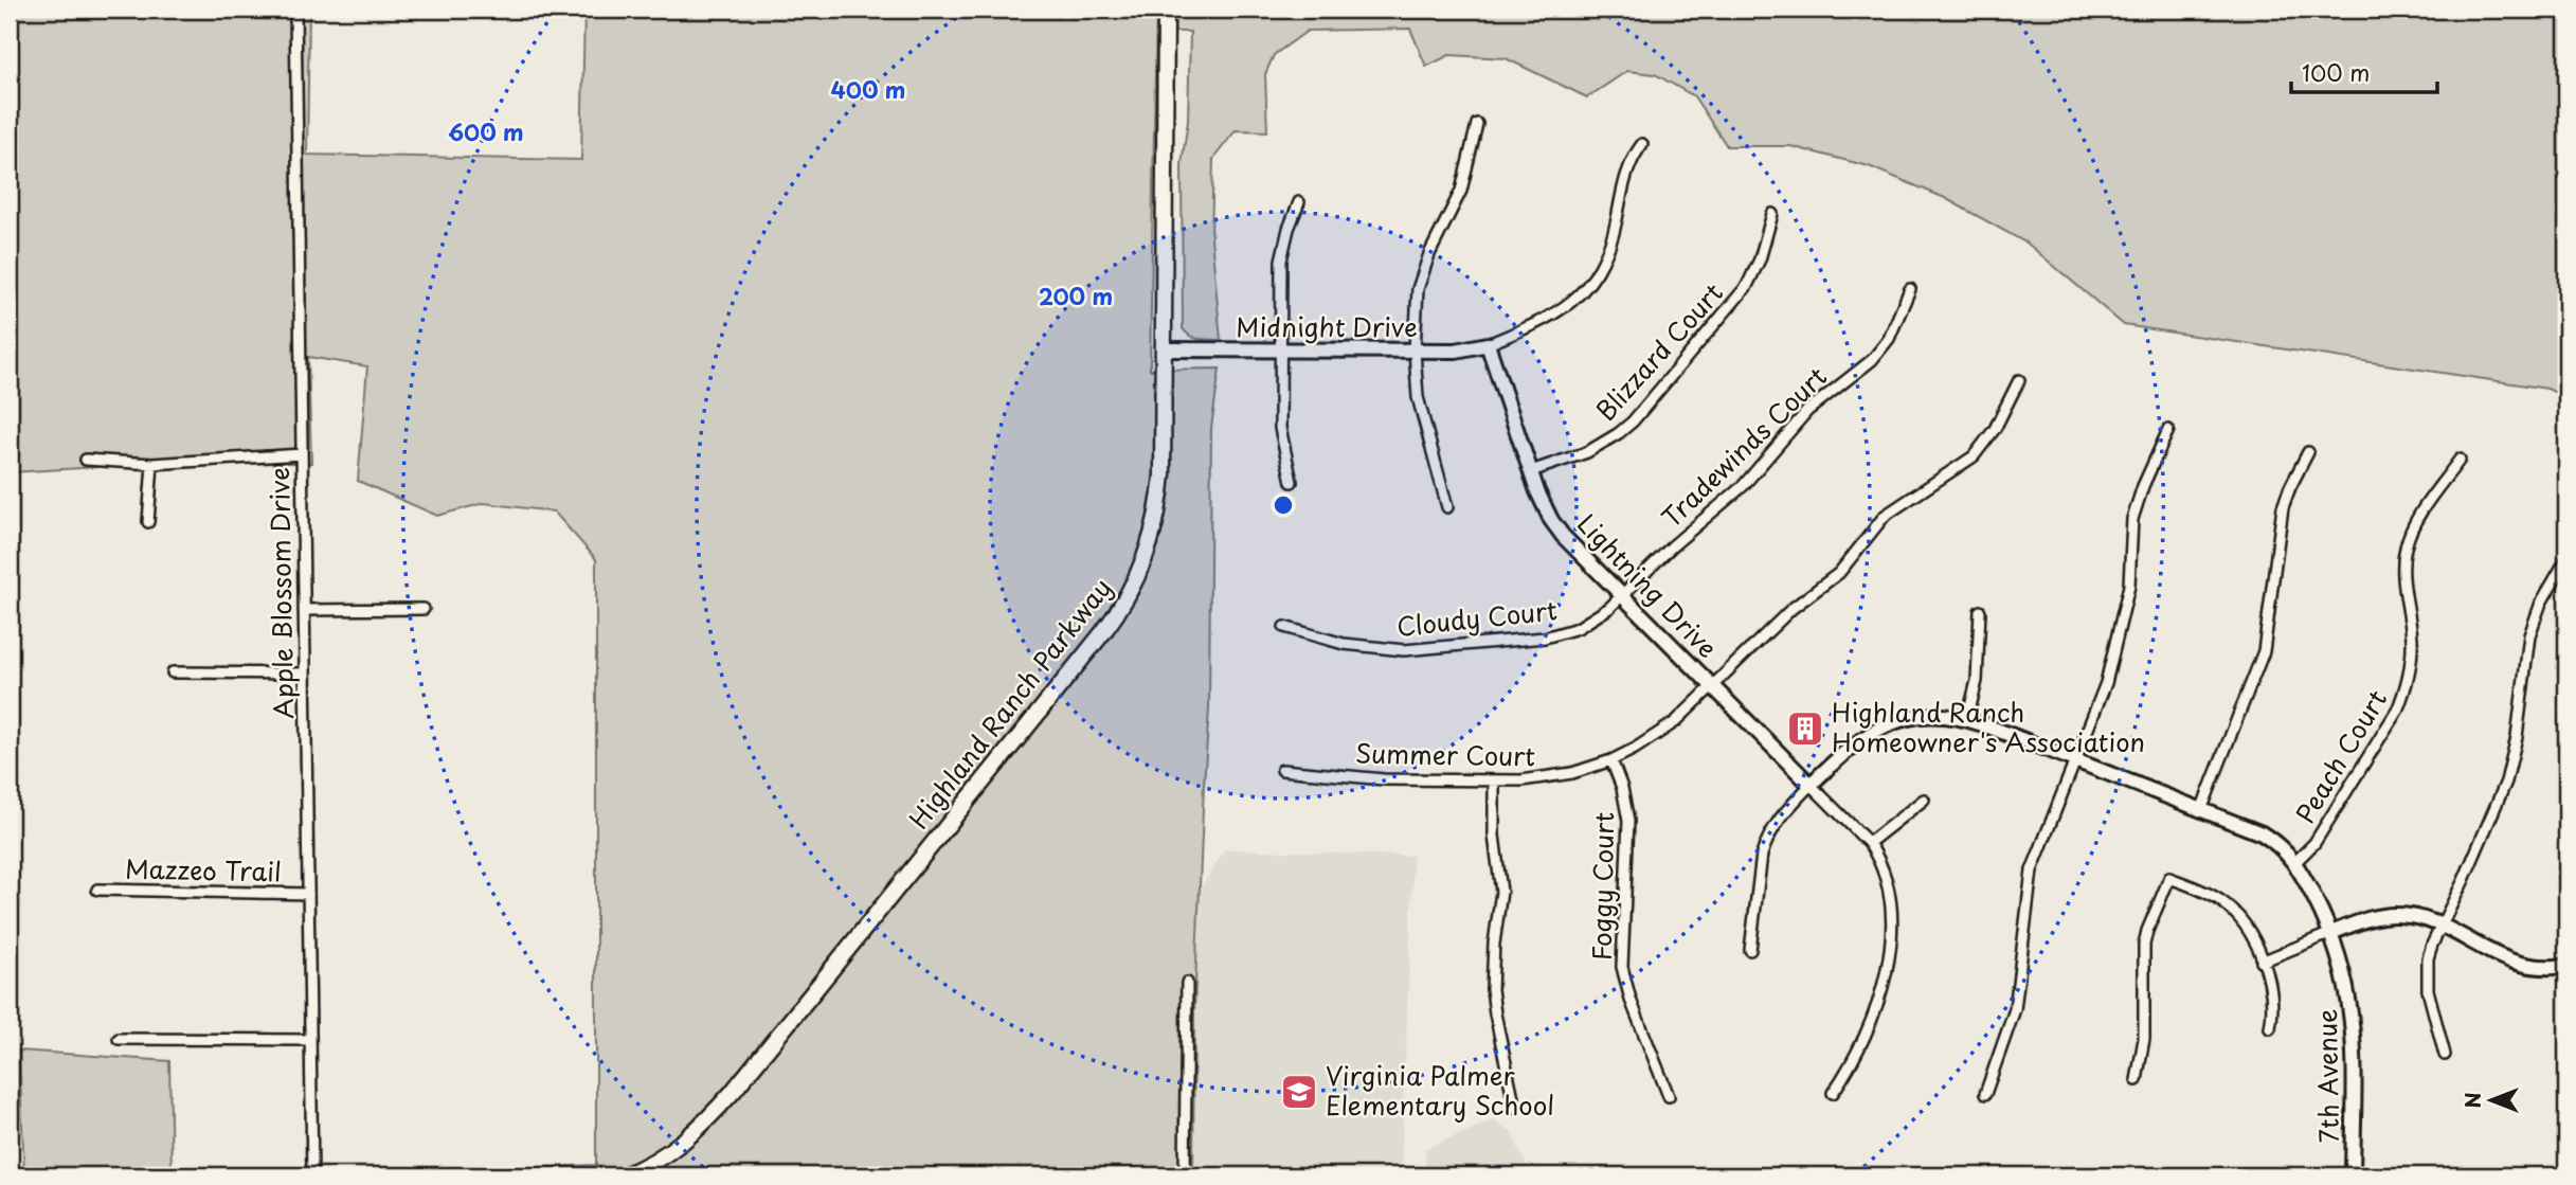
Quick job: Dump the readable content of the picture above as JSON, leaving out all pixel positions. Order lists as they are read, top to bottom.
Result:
{
  "streets": {
    "main road": [
      "Midnight Drive",
      "Lightning Drive",
      "Highland Ranch Parkway",
      "7th Avenue"
    ],
    "street": [
      "Blizzard Court",
      "Tradewinds Court",
      "Apple Blossom Drive",
      "Cloudy Court",
      "Summer Court",
      "Peach Court",
      "Mazzeo Trail",
      "Foggy Court"
    ]
  },
  "crossings": [
    ["Midnight Drive", "Lightning Drive"],
    ["Midnight Drive", "Highland Ranch Parkway"],
    ["Blizzard Court", "Lightning Drive"],
    ["Tradewinds Court", "Lightning Drive"],
    ["Tradewinds Court", "Cloudy Court"],
    ["Lightning Drive", "Cloudy Court"],
    ["Lightning Drive", "Summer Court"],
    ["Apple Blossom Drive", "Mazzeo Trail"],
    ["Summer Court", "Foggy Court"],
    ["Peach Court", "7th Avenue"]
  ],
  "places": {
    "building": ["Highland Ranch Homeowner's Association"],
    "school or university": ["Virginia Palmer Elementary School"]
  },
  "scale_bar": "100 m",
  "north": "left",
  "rings": ["400 m", "600 m", "200 m"]
}
